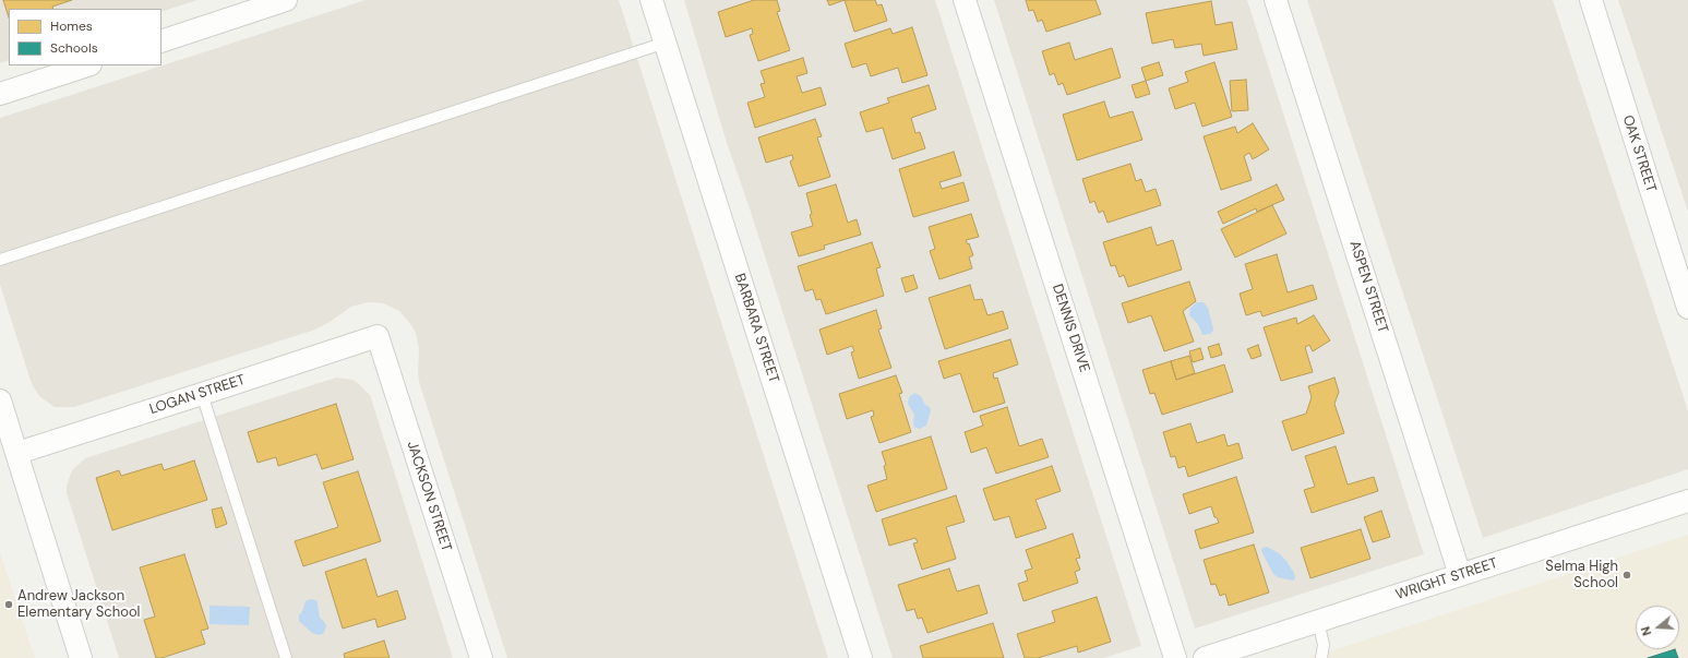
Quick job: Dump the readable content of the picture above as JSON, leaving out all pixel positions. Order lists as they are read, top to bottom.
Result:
{
  "streets": {
    "street": [
      "OAK STREET",
      "ASPEN STREET",
      "BARBARA STREET",
      "DENNIS DRIVE",
      "LOGAN STREET",
      "JACKSON STREET",
      "WRIGHT STREET"
    ]
  },
  "crossings": [
    ["ASPEN STREET", "WRIGHT STREET"],
    ["LOGAN STREET", "JACKSON STREET"]
  ],
  "places": ["Selma High School", "Andrew Jackson Elementary School"],
  "legend": ["Homes", "Schools"],
  "north": "left"
}
